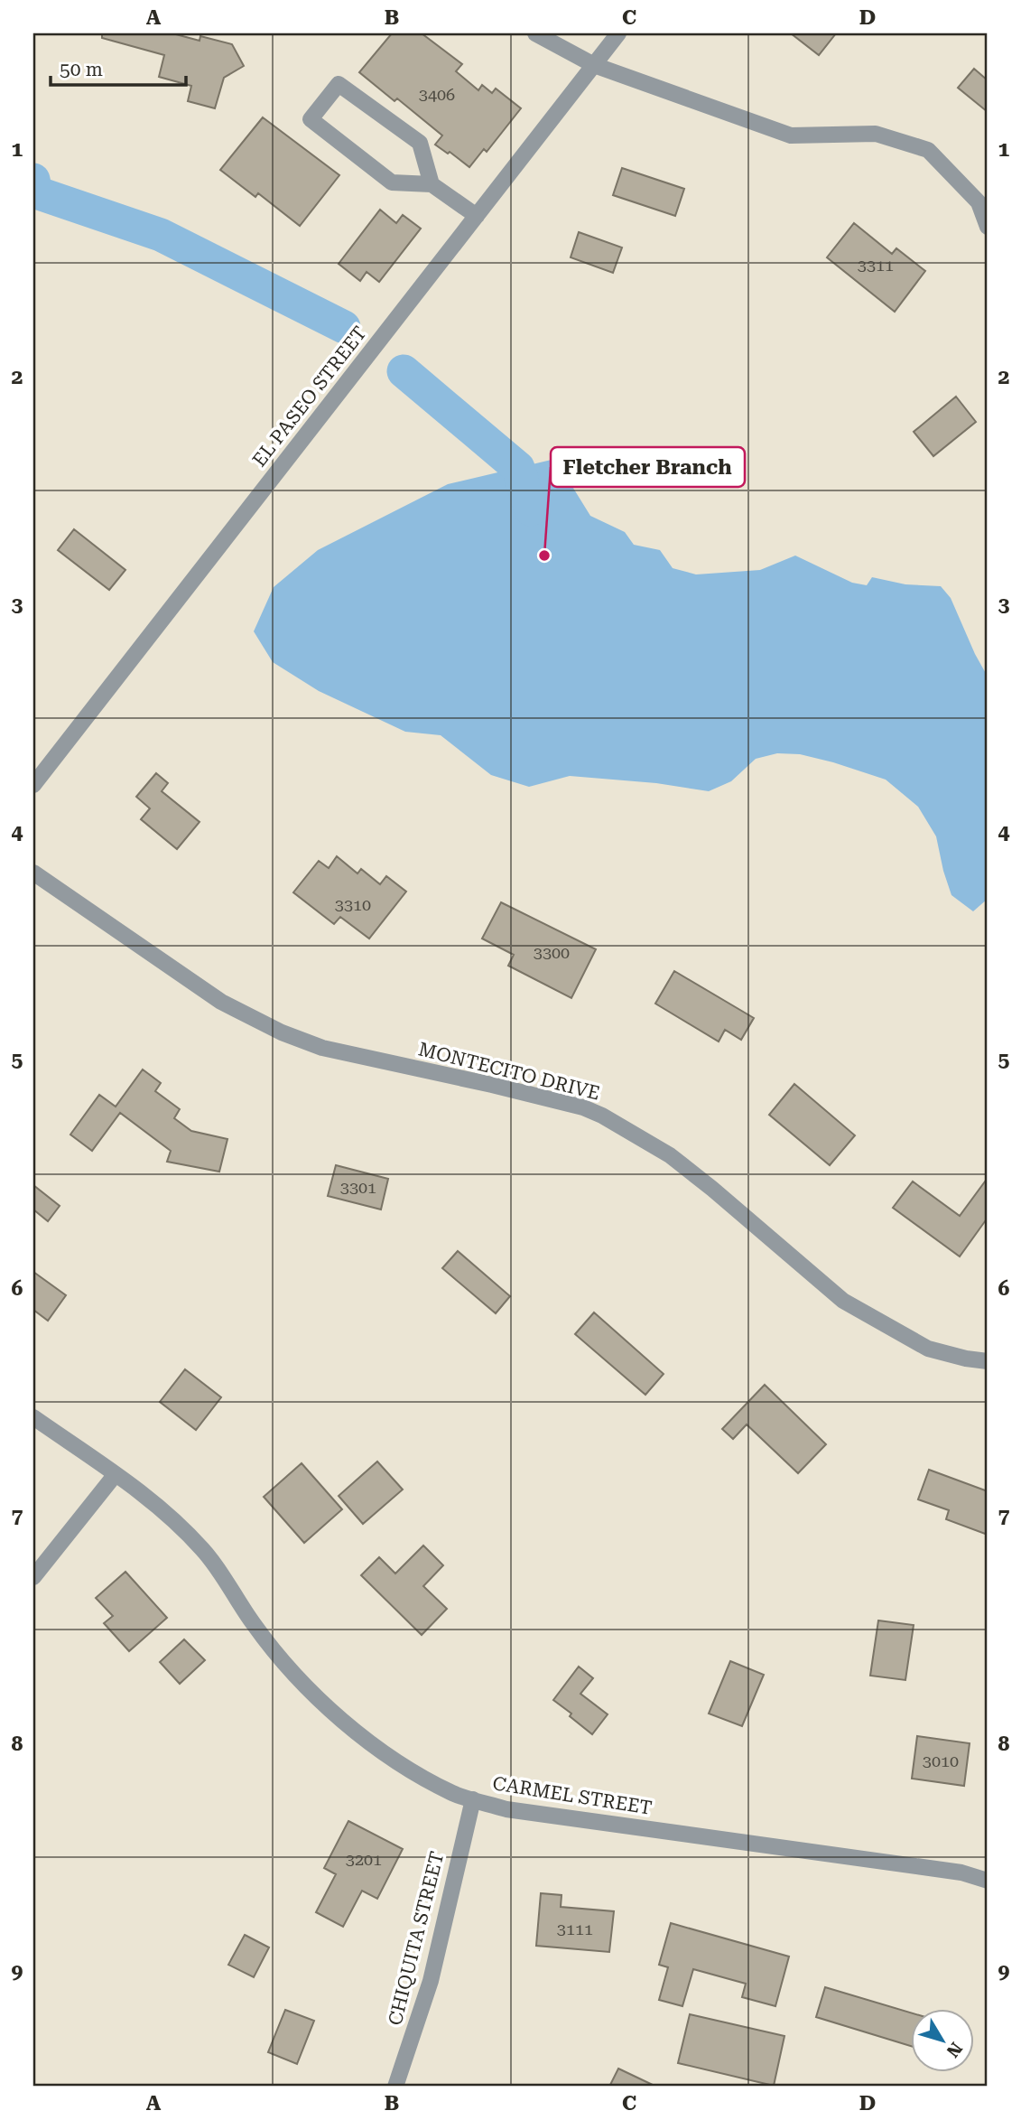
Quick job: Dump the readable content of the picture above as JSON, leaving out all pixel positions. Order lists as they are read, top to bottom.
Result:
{
  "streets": {
    "street": [
      "EL PASEO STREET",
      "MONTECITO DRIVE",
      "CARMEL STREET",
      "CHIQUITA STREET"
    ]
  },
  "crossings": [
    ["CARMEL STREET", "CHIQUITA STREET"]
  ],
  "places": ["Fletcher Branch"],
  "house_numbers": [
    "3406",
    "3311",
    "3310",
    "3300",
    "3301",
    "3010",
    "3201",
    "3111"
  ],
  "scale_bar": "50 m",
  "north": "bottom right",
  "grid": {
    "columns": [
      "A",
      "B",
      "C",
      "D"
    ],
    "rows": [
      "1",
      "2",
      "3",
      "4",
      "5",
      "6",
      "7",
      "8",
      "9"
    ]
  }
}
